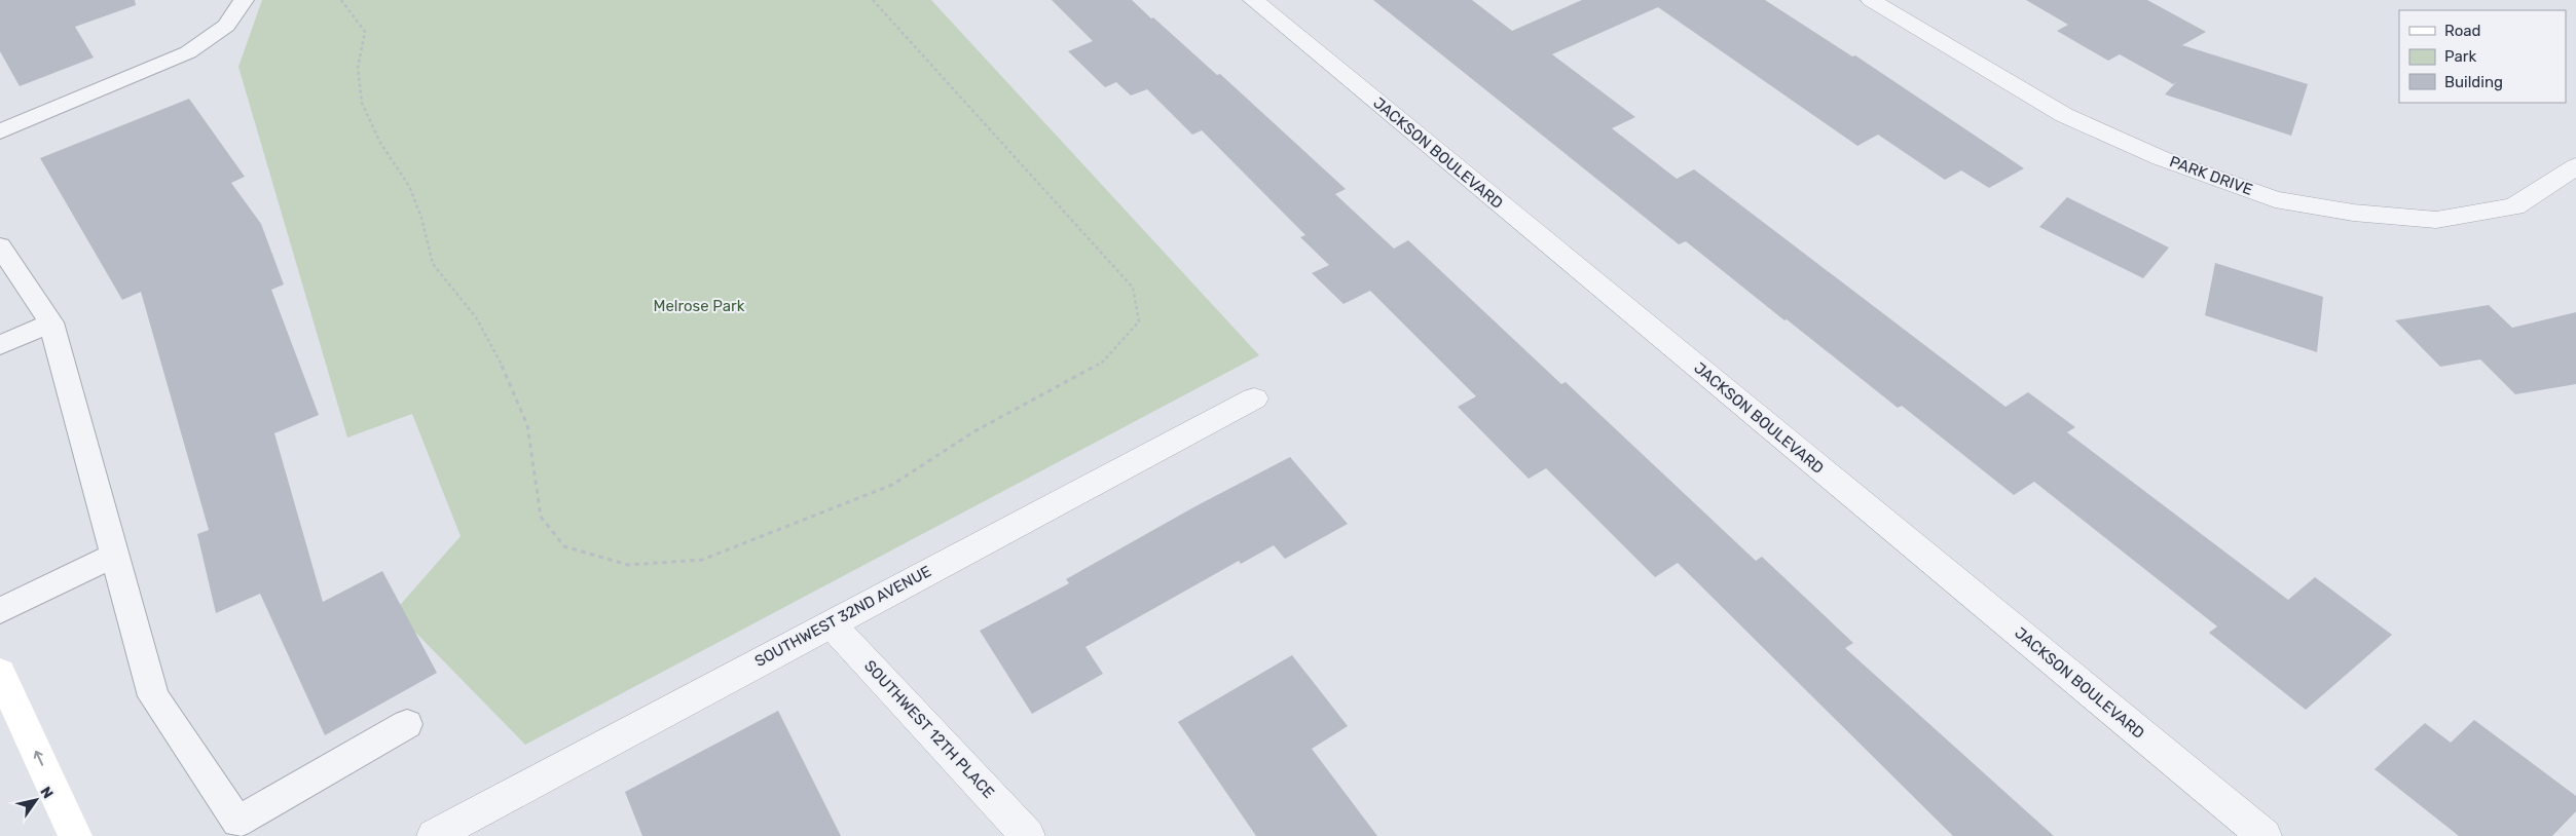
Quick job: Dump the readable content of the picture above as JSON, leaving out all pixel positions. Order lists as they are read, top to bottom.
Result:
{
  "streets": {
    "street": [
      "JACKSON BOULEVARD",
      "PARK DRIVE",
      "SOUTHWEST 32ND AVENUE",
      "SOUTHWEST 12TH PLACE"
    ]
  },
  "crossings": [
    ["SOUTHWEST 32ND AVENUE", "SOUTHWEST 12TH PLACE"]
  ],
  "parks": ["Melrose Park"],
  "legend": ["Road", "Park", "Building"],
  "north": "top right"
}
